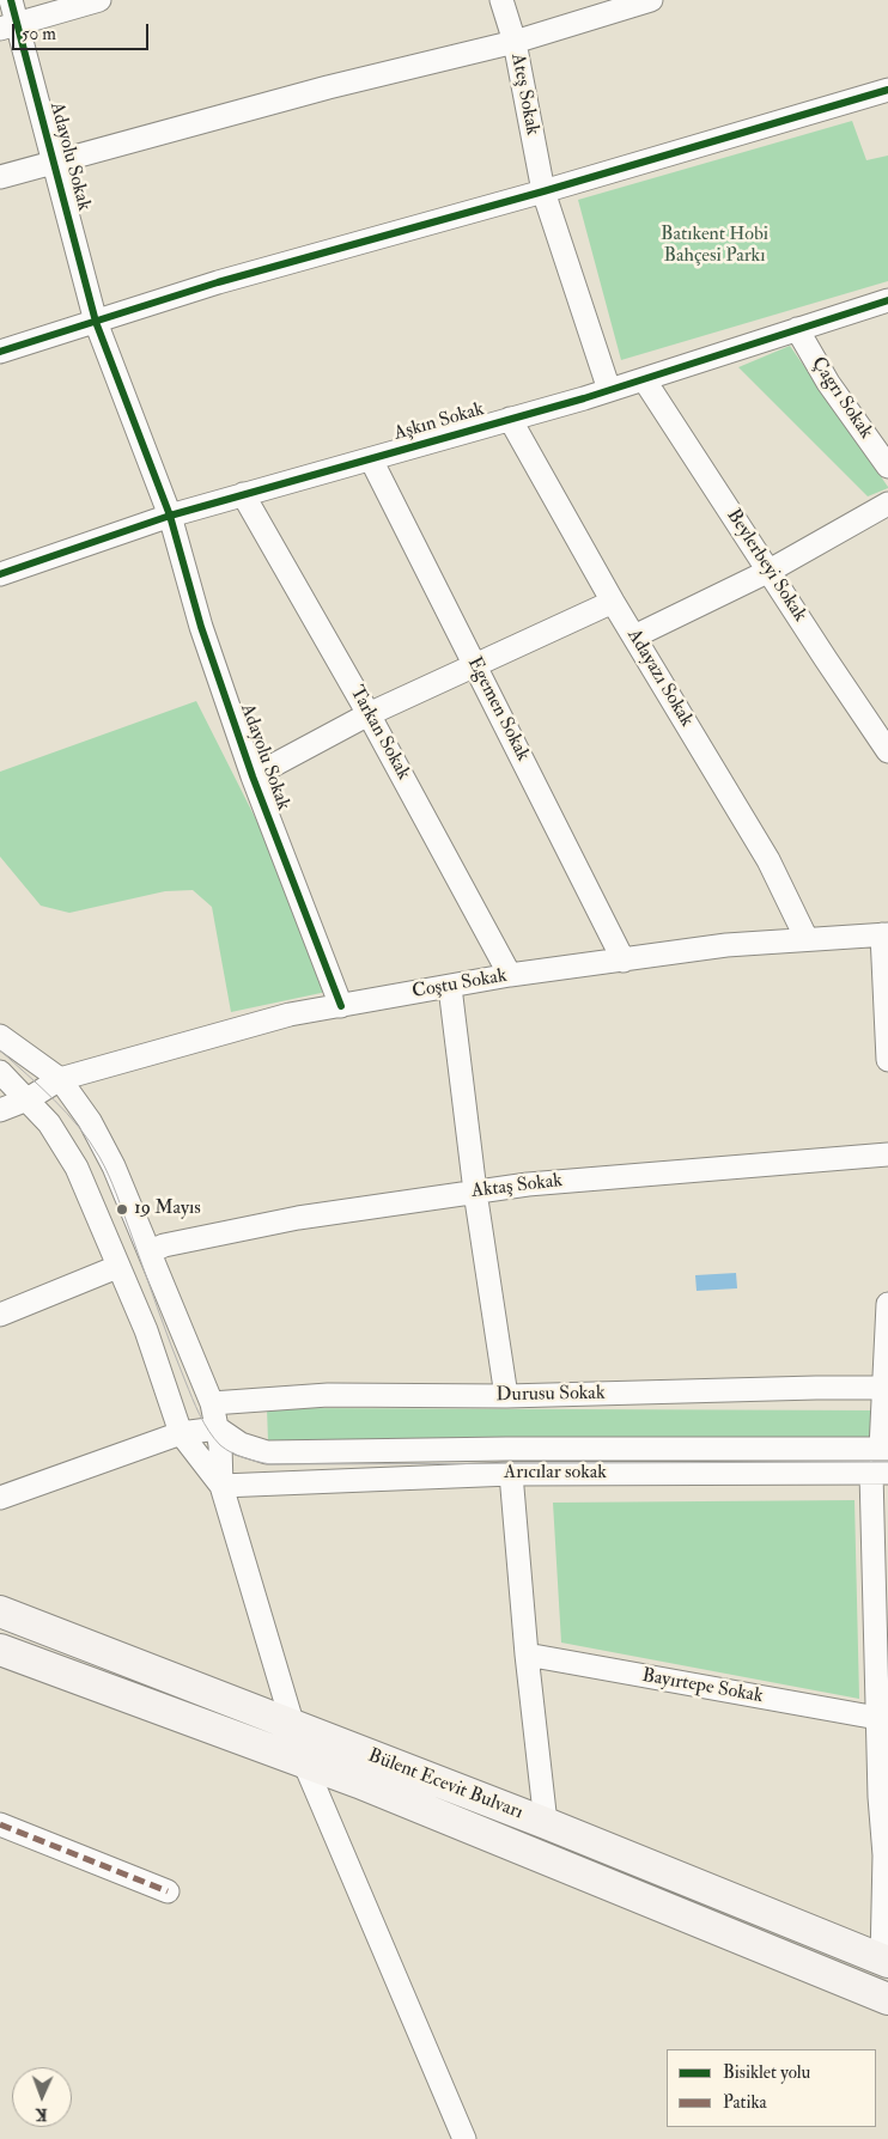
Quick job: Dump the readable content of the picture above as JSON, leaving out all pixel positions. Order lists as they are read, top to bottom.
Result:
{
  "streets": {
    "main road": ["Bülent Ecevit Bulvarı"],
    "street": [
      "Ateş Sokak",
      "Adayolu Sokak",
      "Çagrı Sokak",
      "Aşkın Sokak",
      "Beylerbeyi Sokak",
      "Adayazı Sokak",
      "Egemen Sokak",
      "Tarkan Sokak",
      "Coştu Sokak",
      "Aktaş Sokak",
      "Durusu Sokak",
      "Arıcılar sokak",
      "Bayırtepe Sokak"
    ]
  },
  "crossings": [
    ["Ateş Sokak", "Aşkın Sokak"],
    ["Adayolu Sokak", "Aşkın Sokak"],
    ["Adayolu Sokak", "Coştu Sokak"],
    ["Çagrı Sokak", "Aşkın Sokak"],
    ["Aşkın Sokak", "Beylerbeyi Sokak"],
    ["Aşkın Sokak", "Adayazı Sokak"],
    ["Aşkın Sokak", "Egemen Sokak"],
    ["Aşkın Sokak", "Tarkan Sokak"],
    ["Adayazı Sokak", "Coştu Sokak"],
    ["Egemen Sokak", "Coştu Sokak"],
    ["Tarkan Sokak", "Coştu Sokak"]
  ],
  "parks": ["Batıkent Hobi Bahçesi Parkı"],
  "places": ["19 Mayıs"],
  "legend": ["Bisiklet yolu", "Patika"],
  "scale_bar": "50 m",
  "north": "bottom"
}
